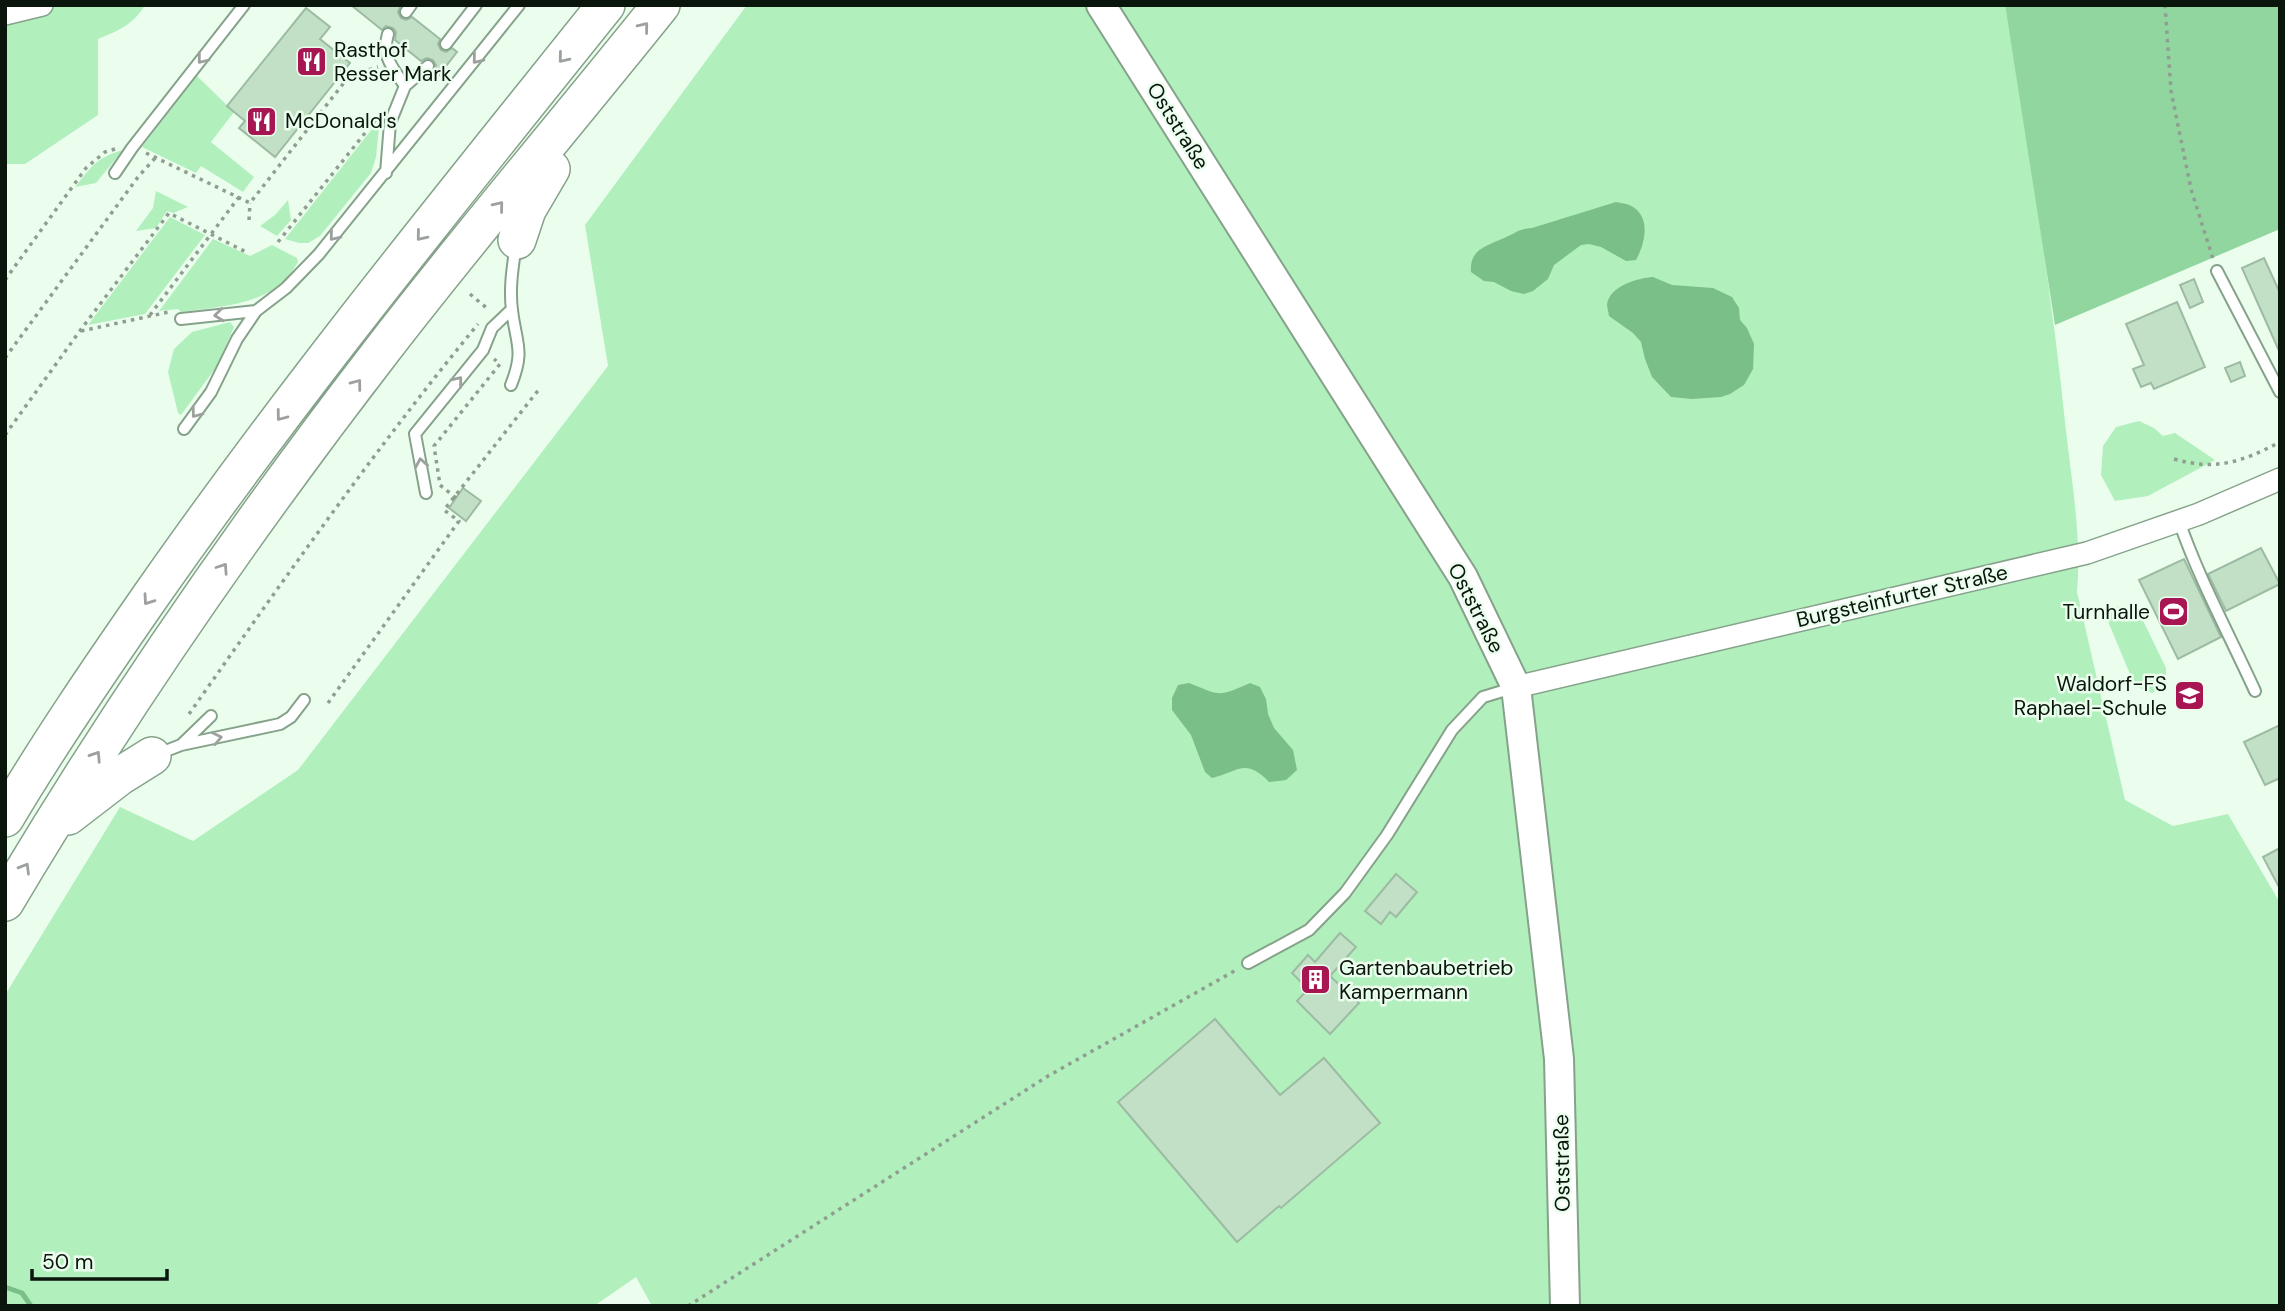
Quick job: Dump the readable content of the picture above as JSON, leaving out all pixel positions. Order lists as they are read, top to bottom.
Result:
{
  "streets": {
    "street": ["Oststraße", "Burgsteinfurter Straße"]
  },
  "crossings": [
    ["Oststraße", "Burgsteinfurter Straße"]
  ],
  "places": {
    "restaurant": ["Rasthof Resser Mark", "McDonald's"],
    "sports": ["Turnhalle"],
    "school or university": ["Waldorf-FS Raphael-Schule"],
    "building": ["Gartenbaubetrieb Kampermann"]
  },
  "scale_bar": "50 m"
}
